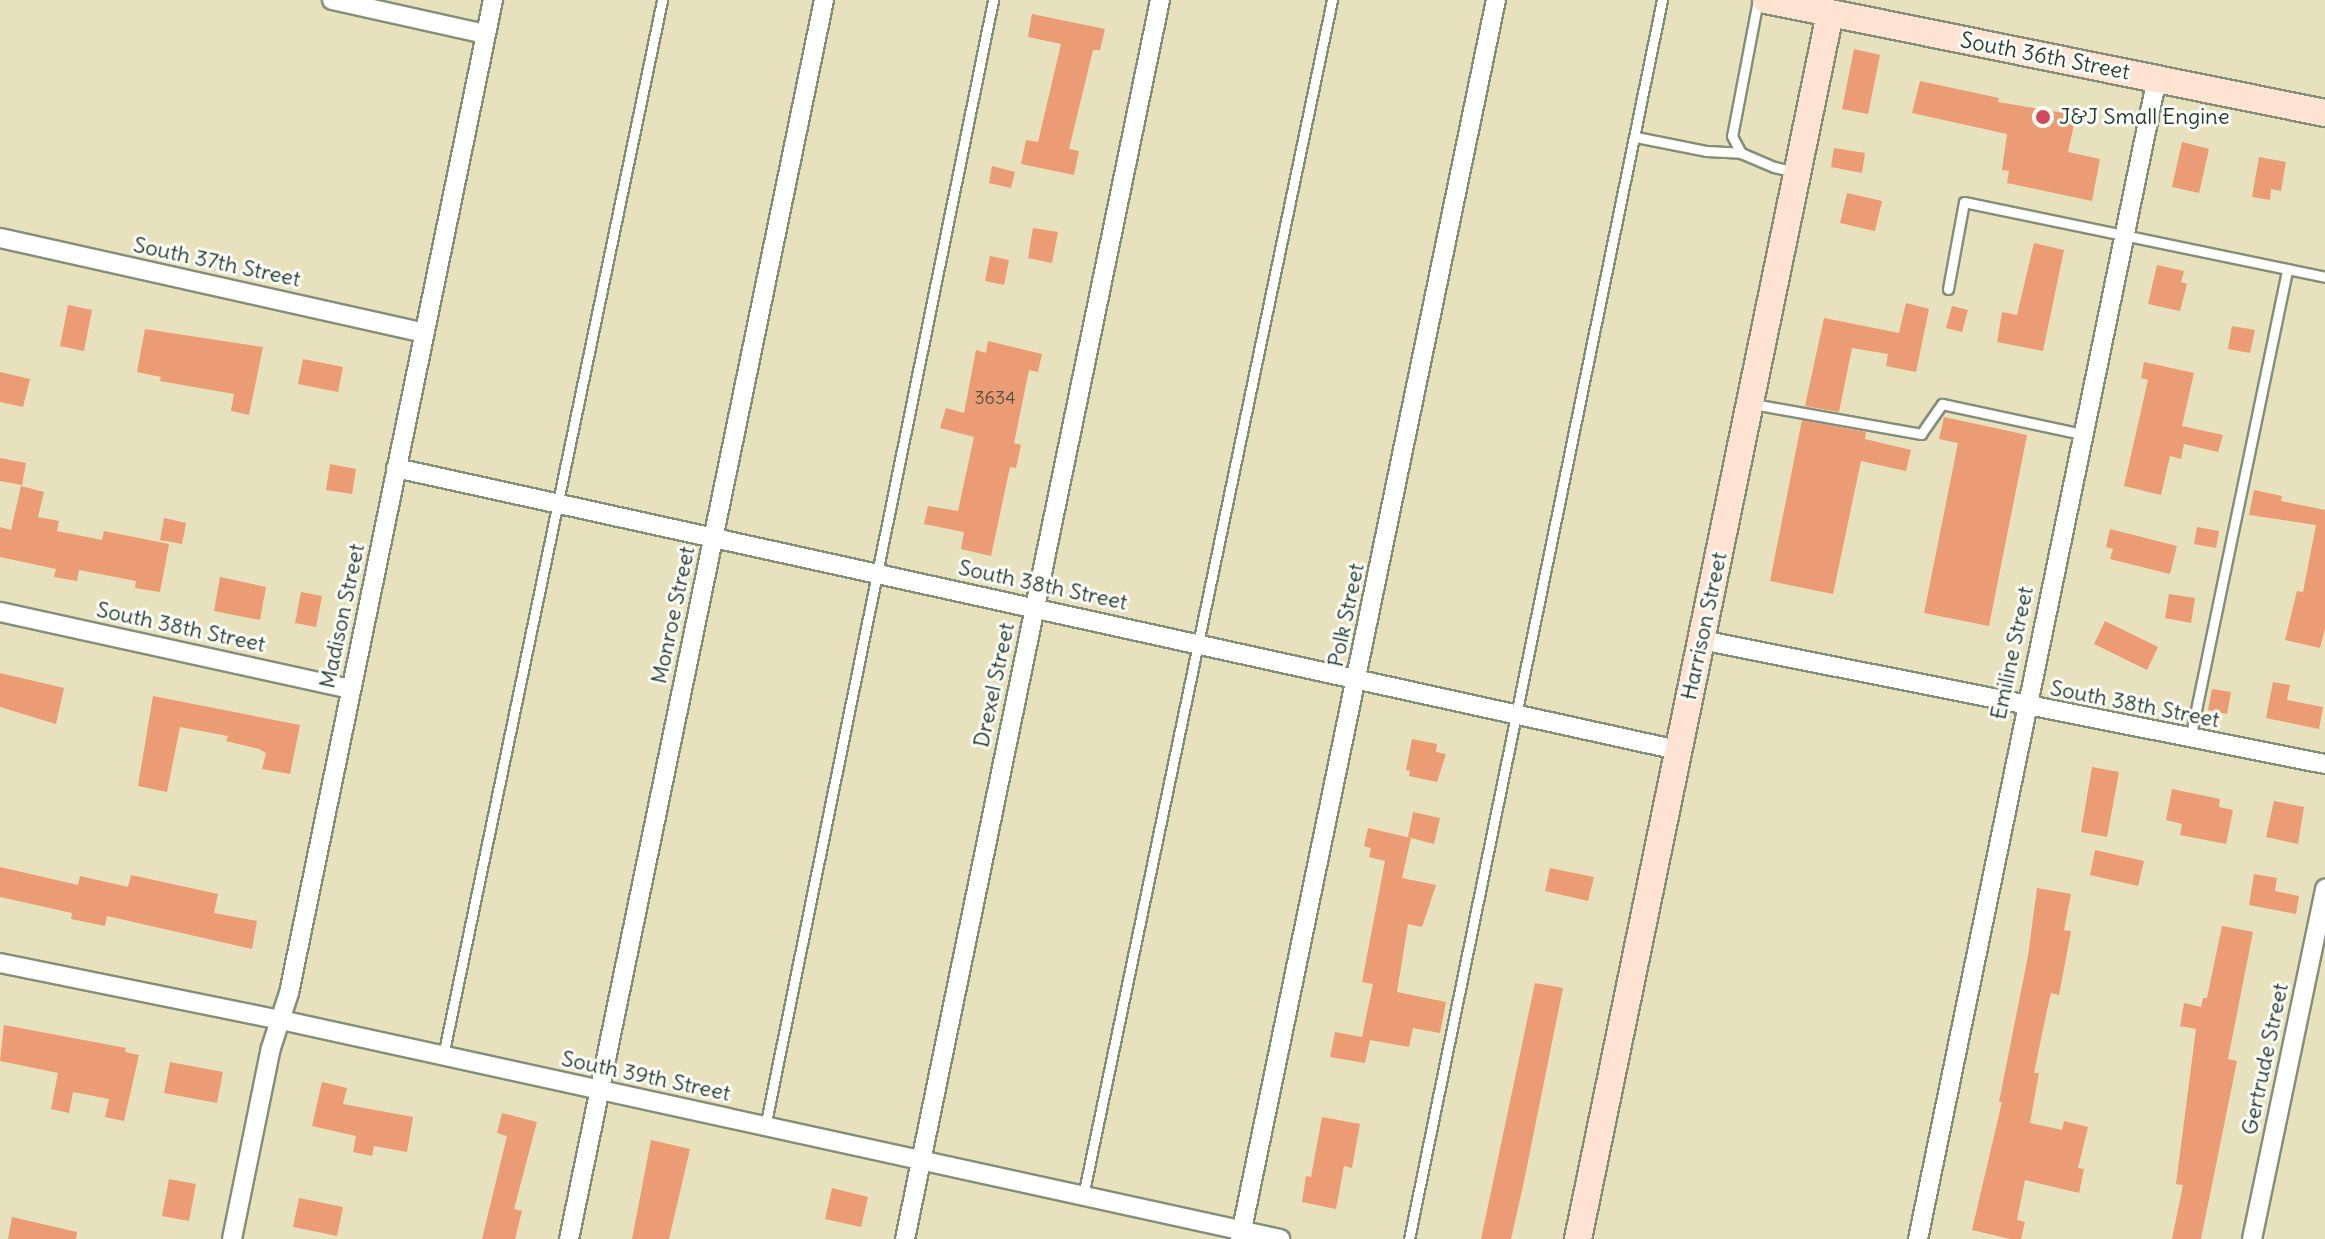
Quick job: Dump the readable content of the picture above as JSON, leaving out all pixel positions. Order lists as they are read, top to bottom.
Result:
{
  "streets": {
    "main road": ["South 36th Street", "Harrison Street"],
    "street": [
      "South 37th Street",
      "South 38th Street",
      "Monroe Street",
      "Polk Street",
      "Madison Street",
      "Emiline Street",
      "Drexel Street",
      "Gertrude Street",
      "South 39th Street"
    ]
  },
  "crossings": [
    ["South 36th Street", "Harrison Street"],
    ["South 36th Street", "Emiline Street"],
    ["South 37th Street", "Madison Street"],
    ["South 38th Street", "Monroe Street"],
    ["South 38th Street", "Polk Street"],
    ["South 38th Street", "Madison Street"],
    ["South 38th Street", "Harrison Street"],
    ["South 38th Street", "Emiline Street"],
    ["South 38th Street", "Drexel Street"],
    ["Monroe Street", "South 39th Street"],
    ["Polk Street", "South 39th Street"],
    ["Madison Street", "South 39th Street"],
    ["Drexel Street", "South 39th Street"]
  ],
  "places": ["J&J Small Engine"],
  "house_numbers": ["3634"]
}
